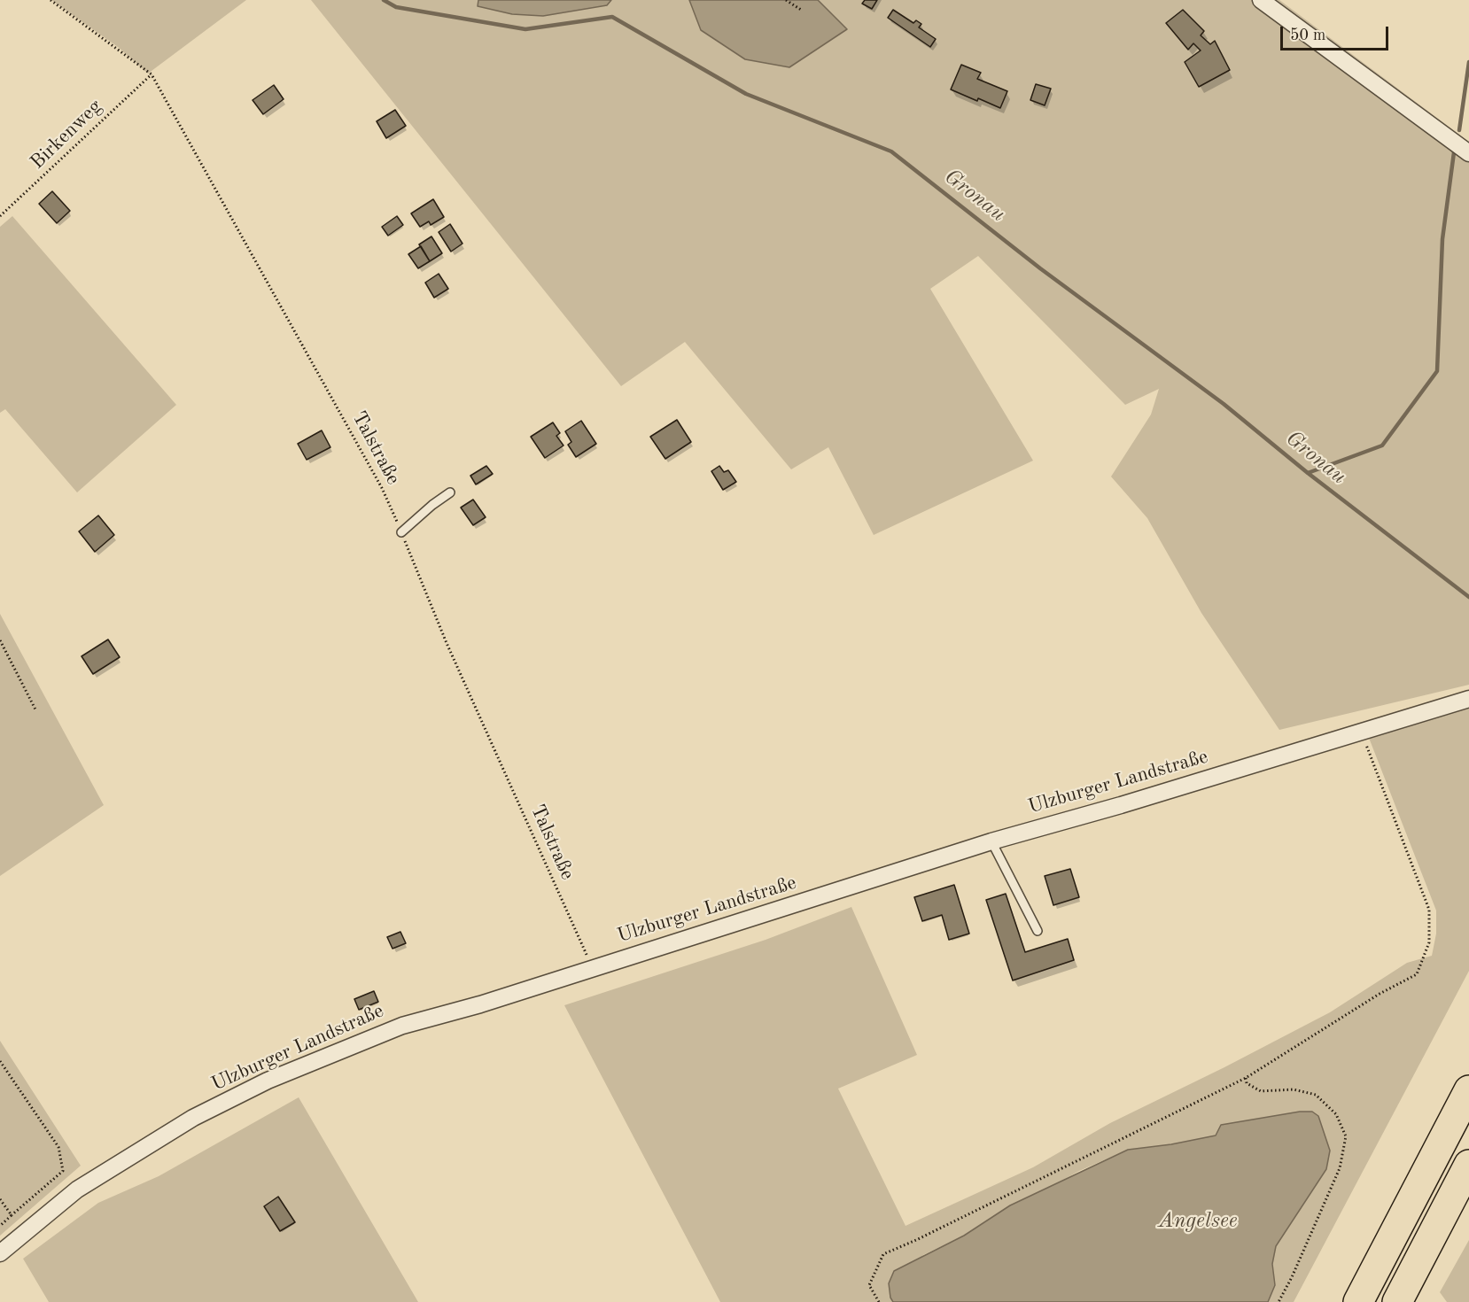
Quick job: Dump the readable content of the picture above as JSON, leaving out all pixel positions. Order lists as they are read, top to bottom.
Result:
{
  "streets": {
    "street": ["Ulzburger Landstraße"],
    "path": ["Birkenweg", "Talstraße"]
  },
  "crossings": [
    ["Birkenweg", "Talstraße"],
    ["Talstraße", "Ulzburger Landstraße"]
  ],
  "water": ["Gronau", "Angelsee"],
  "scale_bar": "50 m"
}
